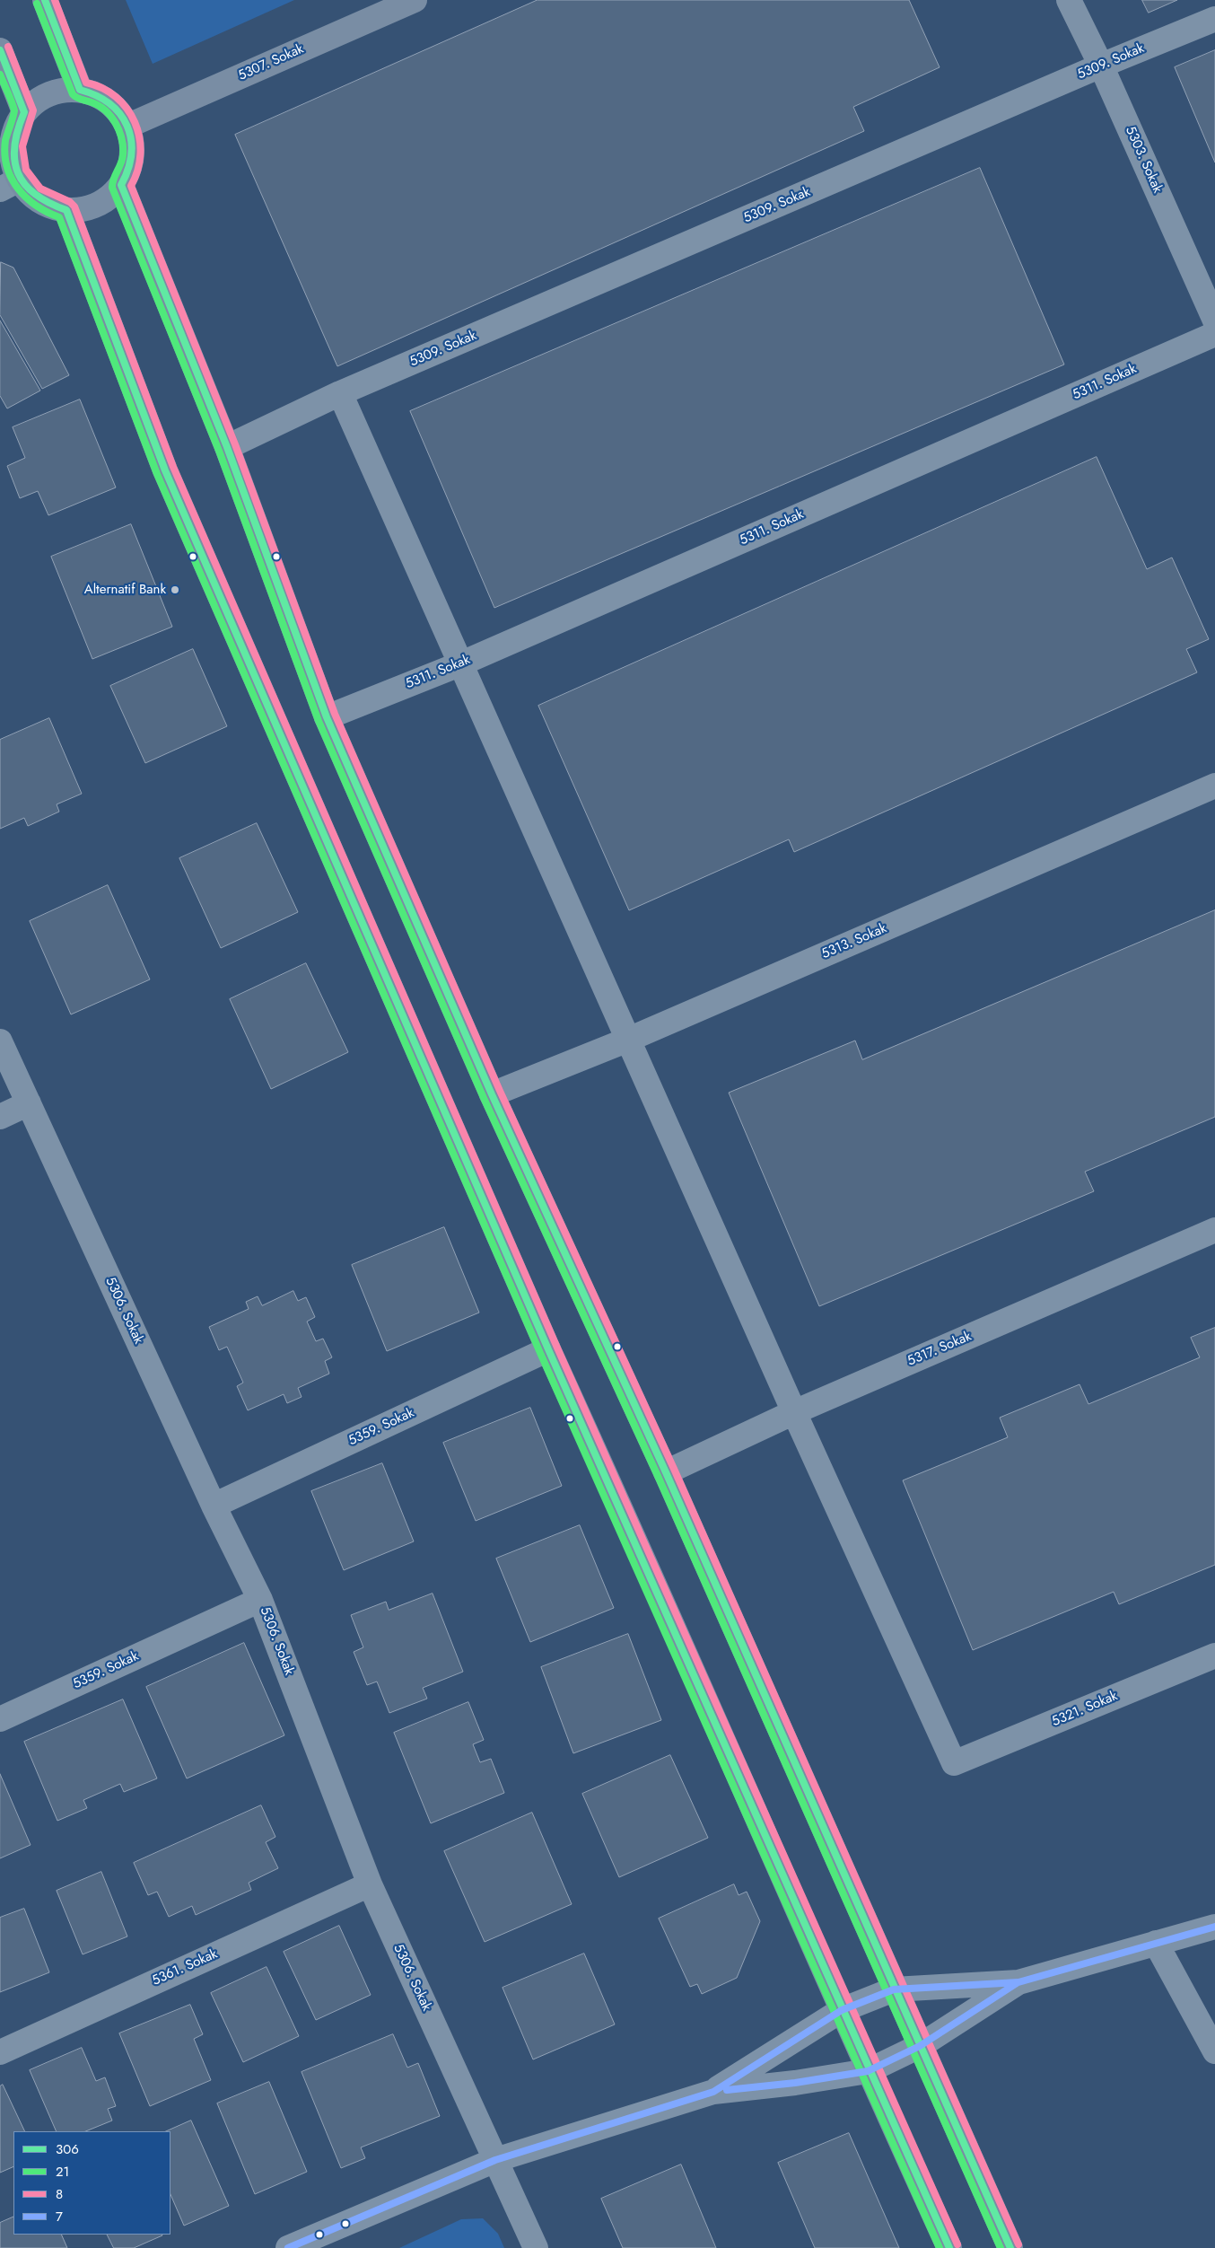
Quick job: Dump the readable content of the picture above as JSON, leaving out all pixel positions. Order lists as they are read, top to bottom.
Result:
{
  "streets": {
    "main road": ["5307. Sokak"],
    "street": [
      "5309. Sokak",
      "5303. Sokak",
      "5311. Sokak",
      "5313. Sokak",
      "5306. Sokak",
      "5317. Sokak",
      "5359. Sokak",
      "5321. Sokak",
      "5361. Sokak"
    ]
  },
  "crossings": [
    ["5309. Sokak", "5303. Sokak"],
    ["5306. Sokak", "5359. Sokak"],
    ["5306. Sokak", "5361. Sokak"],
    ["5317. Sokak", "5321. Sokak"]
  ],
  "places": ["Alternatif Bank"],
  "lines": [
    "transit line 306",
    "transit line 8",
    "transit line 21",
    "transit line 7"
  ],
  "legend": [
    "306",
    "21",
    "8",
    "7"
  ]
}
